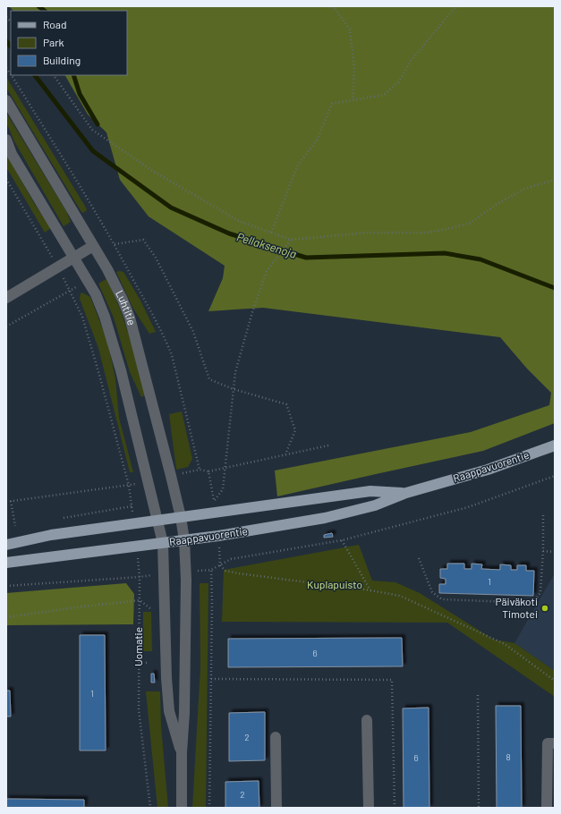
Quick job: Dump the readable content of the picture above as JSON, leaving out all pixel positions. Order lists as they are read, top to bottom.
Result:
{
  "streets": {
    "main road": ["Raappavuorentie"],
    "street": ["Luhtitie"],
    "path": ["Uomatie"]
  },
  "crossings": [
    ["Luhtitie", "Raappavuorentie"],
    ["Raappavuorentie", "Uomatie"]
  ],
  "water": ["Pellaksenoja"],
  "parks": ["Kuplapuisto"],
  "places": ["Päiväkoti Timotei"],
  "house_numbers": [
    "1",
    "6",
    "1",
    "2",
    "8",
    "6",
    "2"
  ],
  "legend": ["Road", "Park", "Building"]
}
